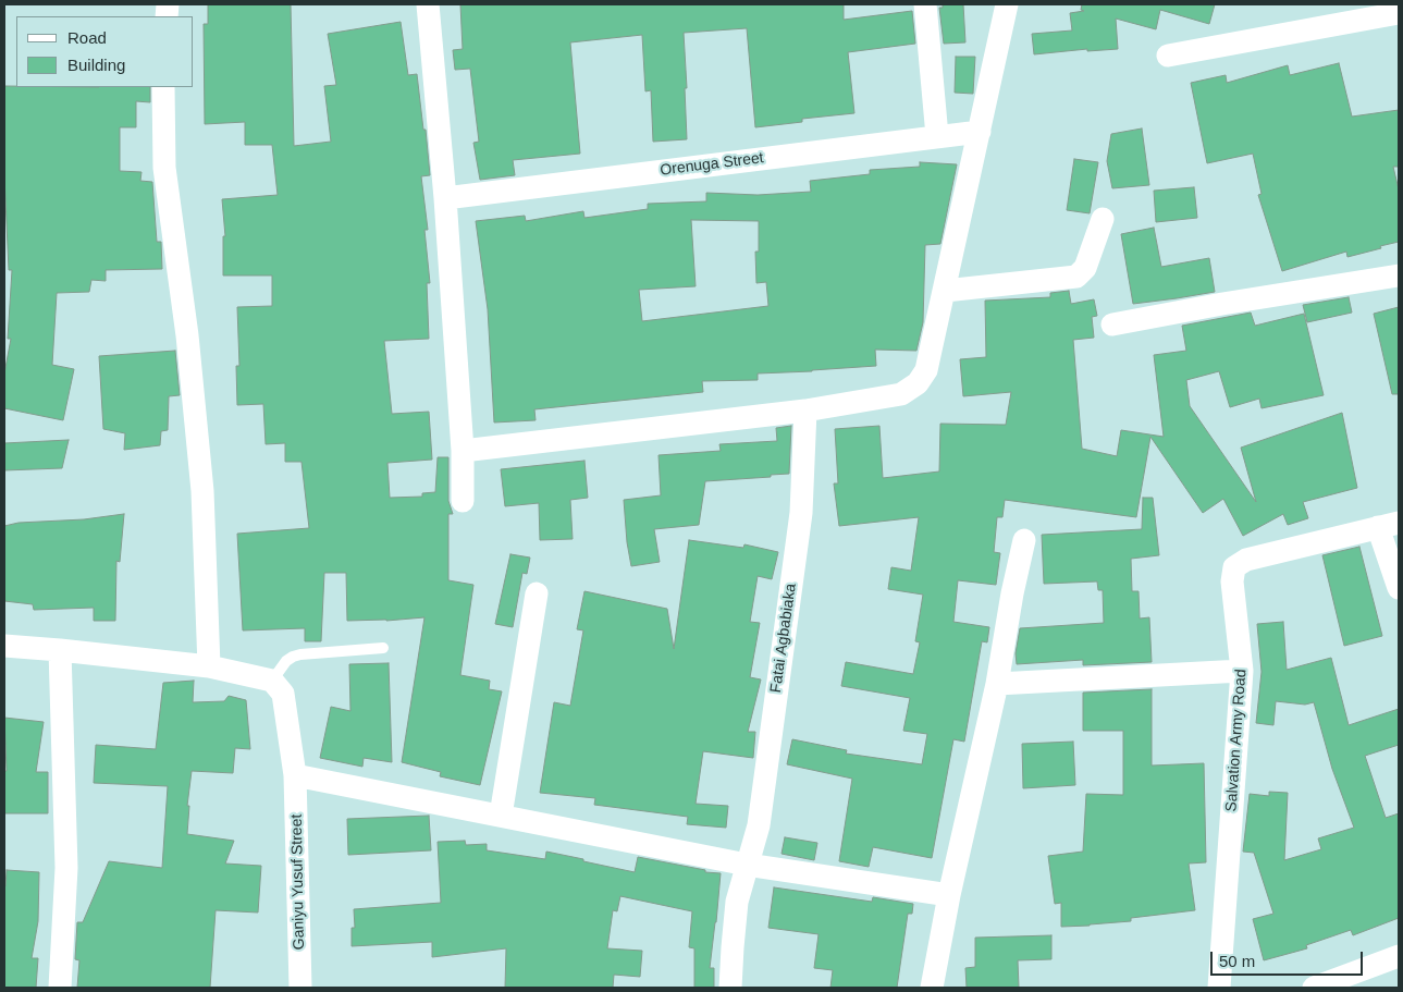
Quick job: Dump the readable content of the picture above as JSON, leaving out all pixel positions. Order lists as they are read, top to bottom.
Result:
{
  "streets": {
    "street": [
      "Orenuga Street",
      "Fatai Agbabiaka",
      "Salvation Army Road",
      "Ganiyu Yusuf Street"
    ]
  },
  "legend": ["Road", "Building"],
  "scale_bar": "50 m"
}
